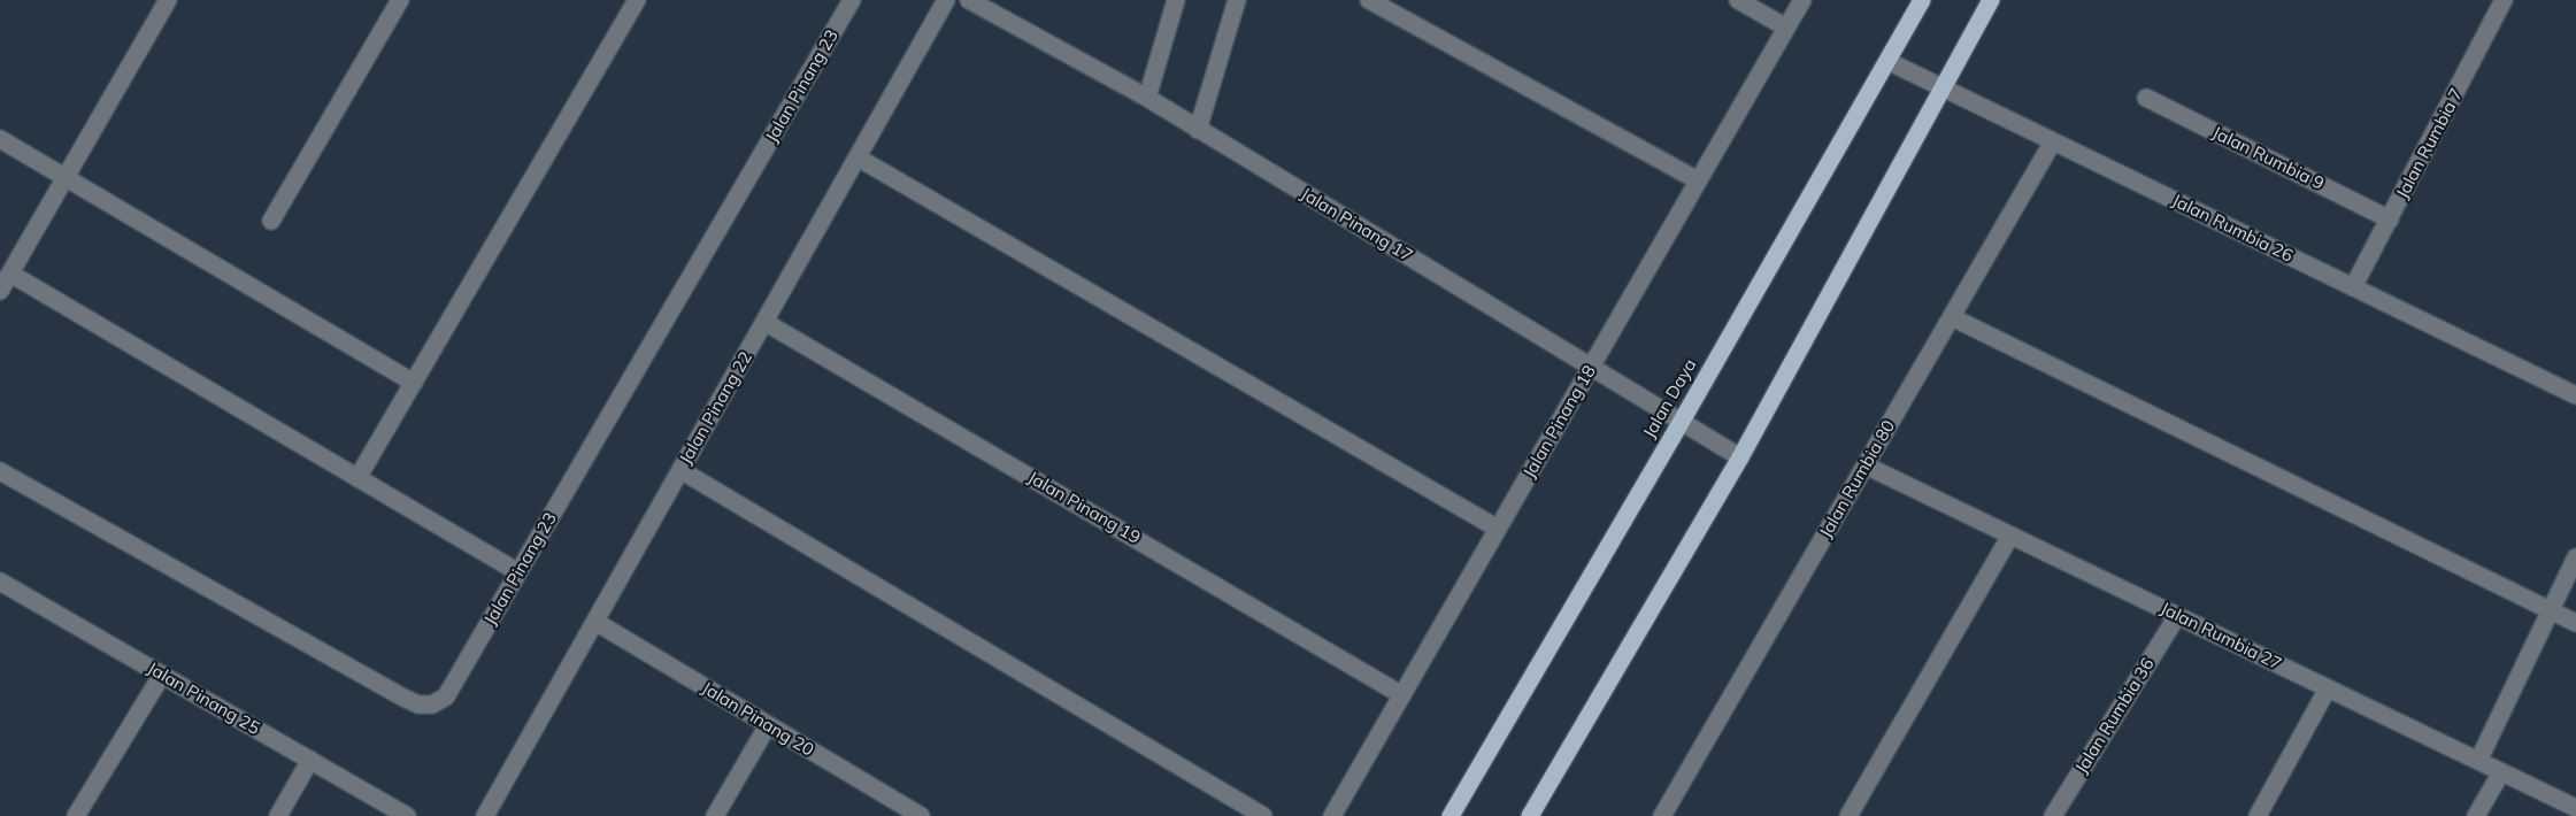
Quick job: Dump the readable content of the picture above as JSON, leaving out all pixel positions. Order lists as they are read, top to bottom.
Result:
{
  "streets": {
    "main road": ["Jalan Daya"],
    "street": [
      "Jalan Pinang 23",
      "Jalan Rumbia 7",
      "Jalan Rumbia 9",
      "Jalan Pinang 17",
      "Jalan Rumbia 26",
      "Jalan Pinang 22",
      "Jalan Pinang 18",
      "Jalan Rumbia 80",
      "Jalan Pinang 19",
      "Jalan Rumbia 27",
      "Jalan Pinang 25",
      "Jalan Rumbia 36",
      "Jalan Pinang 20"
    ]
  },
  "crossings": [
    ["Jalan Rumbia 7", "Jalan Rumbia 9"],
    ["Jalan Rumbia 7", "Jalan Rumbia 26"],
    ["Jalan Pinang 17", "Jalan Daya"],
    ["Jalan Pinang 17", "Jalan Pinang 18"],
    ["Jalan Rumbia 26", "Jalan Daya"],
    ["Jalan Rumbia 26", "Jalan Rumbia 80"],
    ["Jalan Pinang 22", "Jalan Pinang 19"],
    ["Jalan Pinang 22", "Jalan Pinang 20"],
    ["Jalan Pinang 18", "Jalan Pinang 19"],
    ["Jalan Rumbia 80", "Jalan Rumbia 27"],
    ["Jalan Rumbia 27", "Jalan Rumbia 36"]
  ]
}
